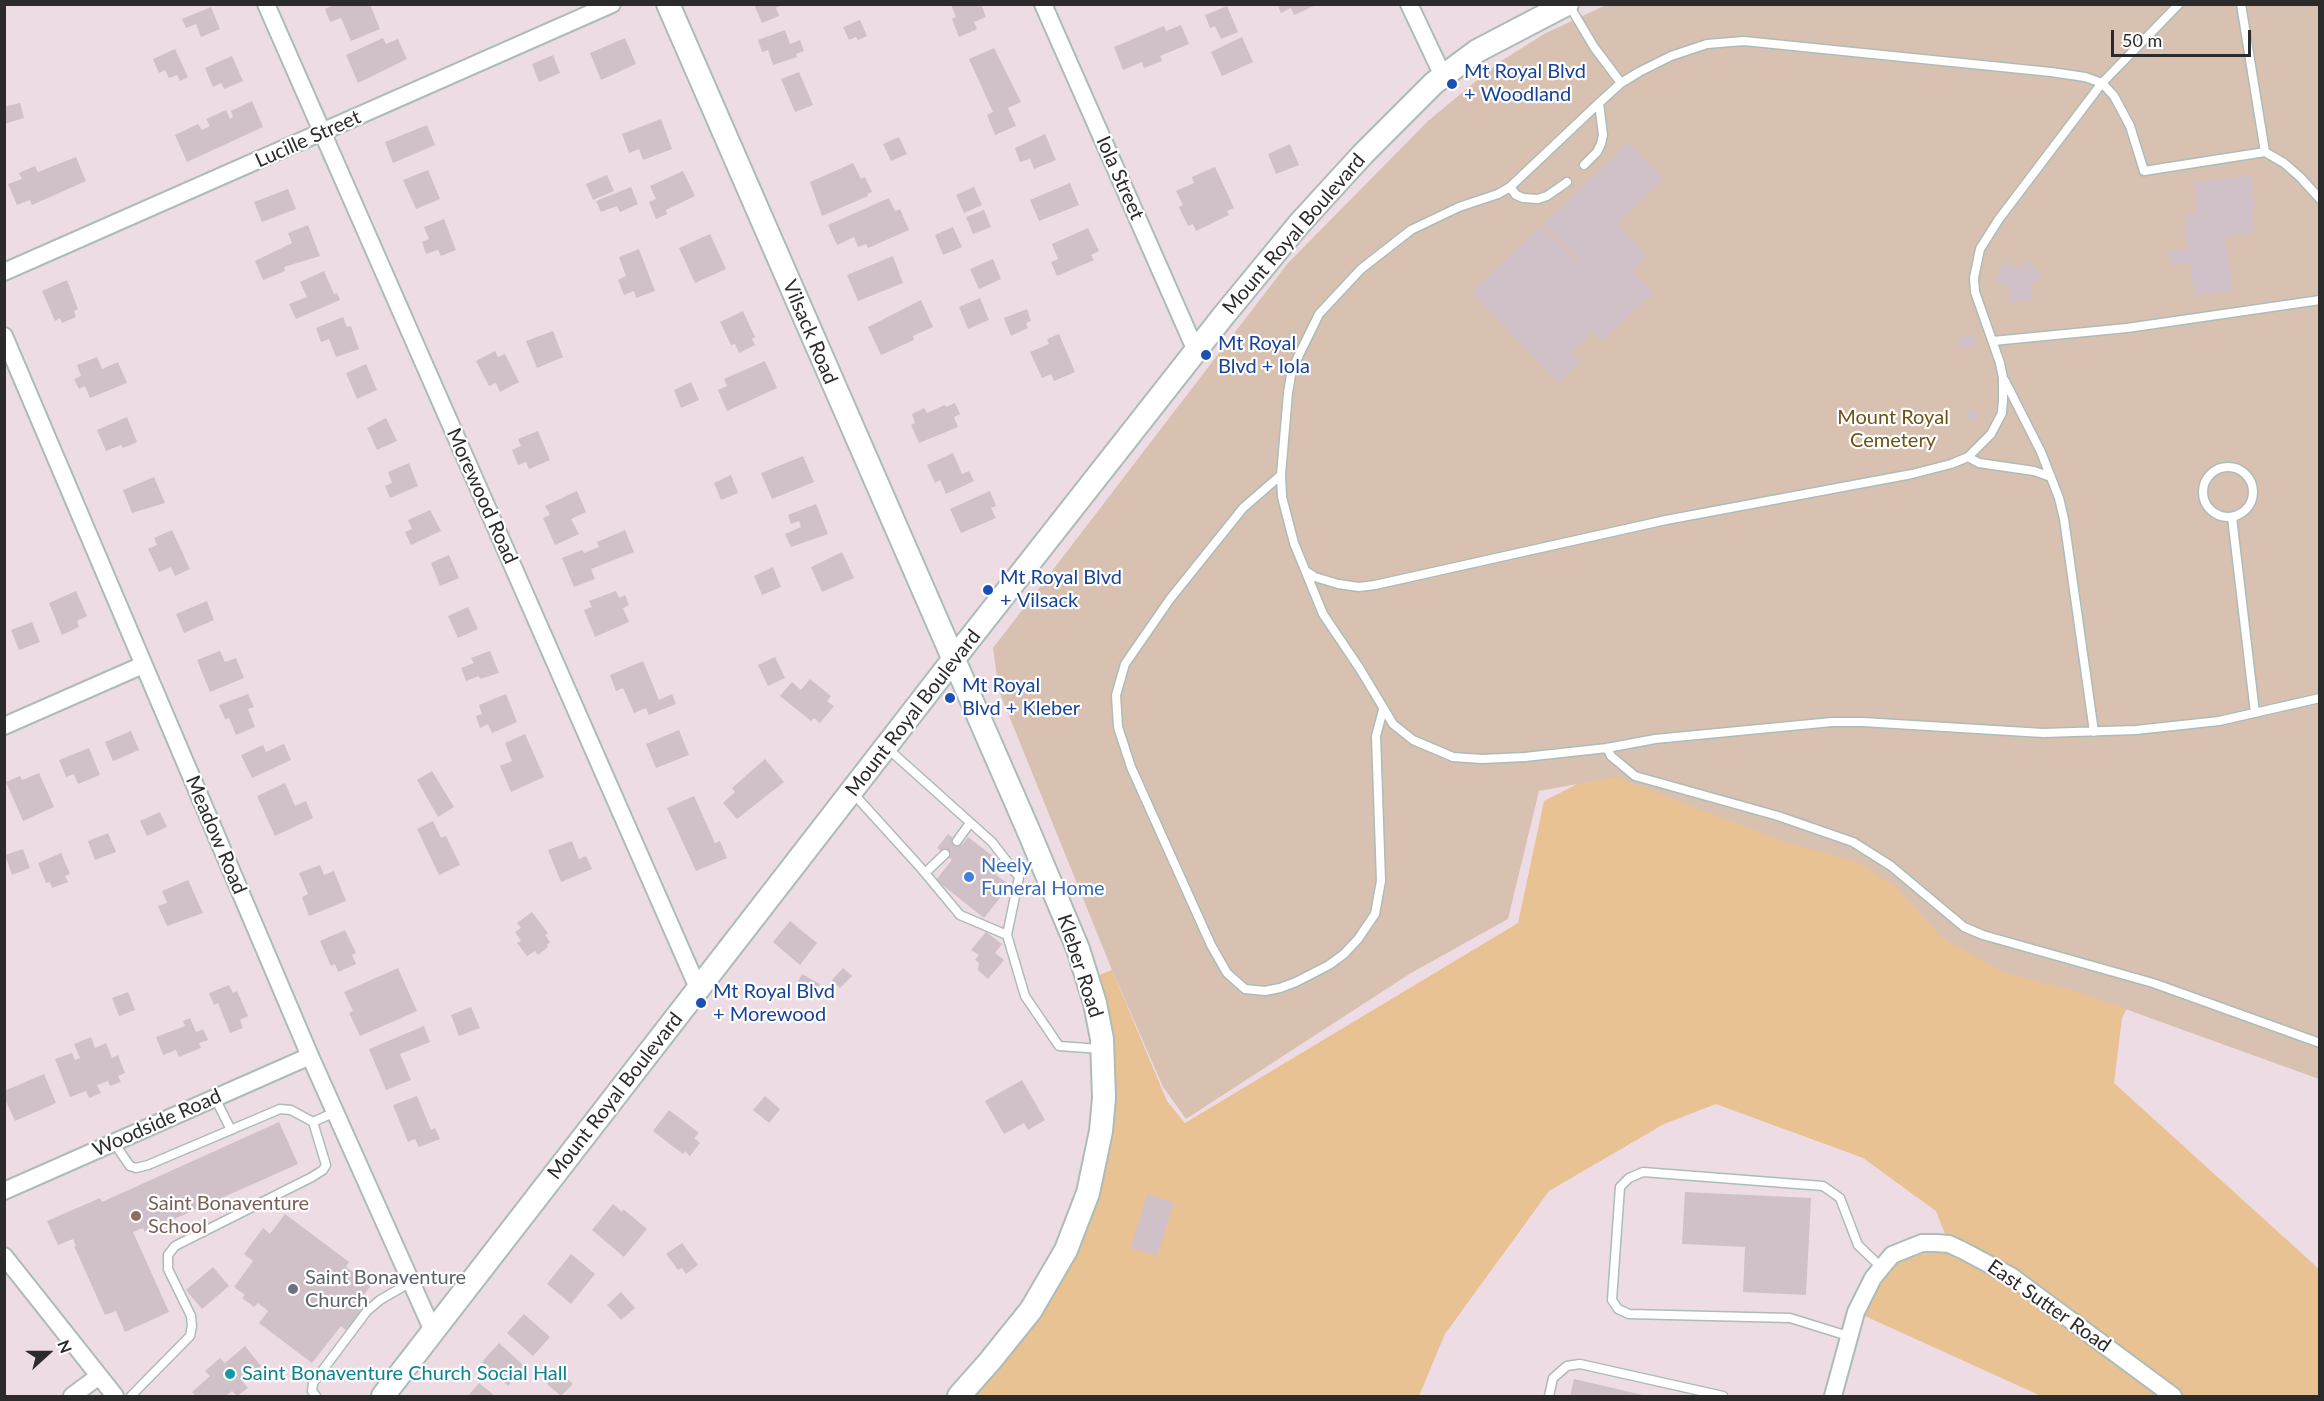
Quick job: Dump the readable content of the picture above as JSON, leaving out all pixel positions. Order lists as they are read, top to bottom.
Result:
{
  "streets": {
    "main road": ["Mount Royal Boulevard", "Vilsack Road", "Kleber Road"],
    "street": [
      "Lucille Street",
      "Iola Street",
      "Morewood Road",
      "Meadow Road",
      "Woodside Road",
      "East Sutter Road"
    ]
  },
  "crossings": [
    ["Lucille Street", "Morewood Road"],
    ["Iola Street", "Mount Royal Boulevard"],
    ["Mount Royal Boulevard", "Vilsack Road"],
    ["Mount Royal Boulevard", "Morewood Road"],
    ["Mount Royal Boulevard", "Meadow Road"],
    ["Mount Royal Boulevard", "Kleber Road"],
    ["Vilsack Road", "Kleber Road"],
    ["Meadow Road", "Woodside Road"]
  ],
  "parks": ["Mount Royal Cemetery"],
  "places": [
    "Mt Royal Blvd + Woodland",
    "Mt Royal Blvd + Iola",
    "Mt Royal Blvd + Vilsack",
    "Mt Royal Blvd + Kleber",
    "Neely Funeral Home",
    "Mt Royal Blvd + Morewood",
    "Saint Bonaventure School",
    "Saint Bonaventure Church",
    "Saint Bonaventure Church Social Hall"
  ],
  "scale_bar": "50 m",
  "north": "right"
}
